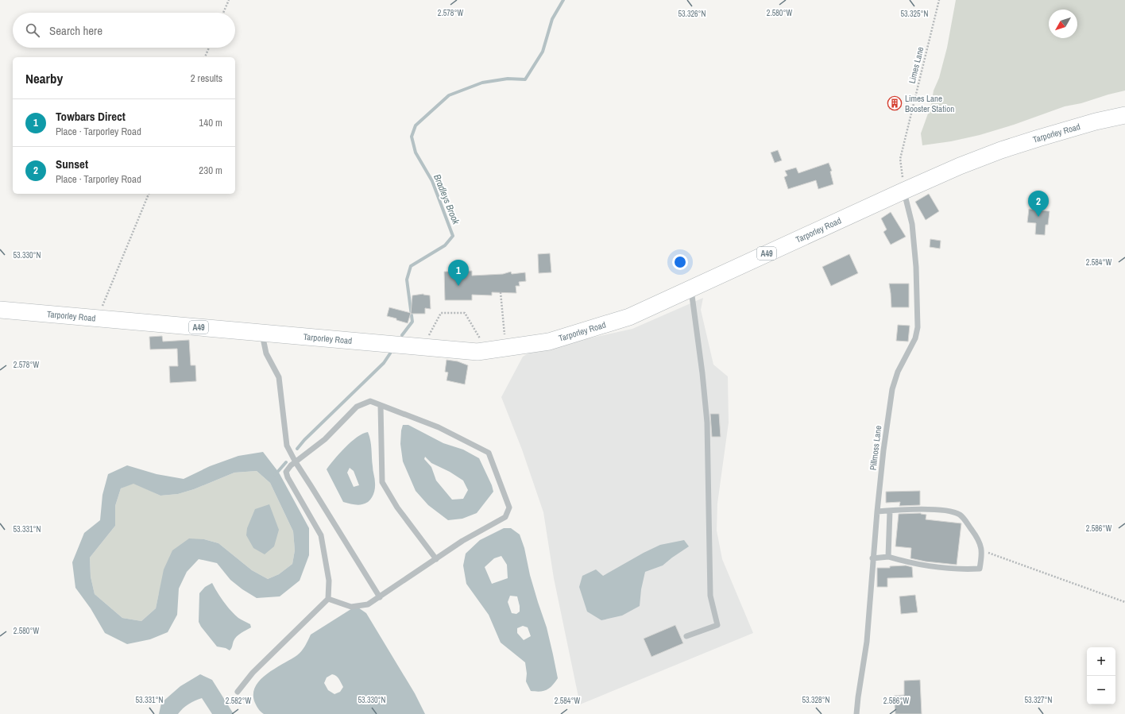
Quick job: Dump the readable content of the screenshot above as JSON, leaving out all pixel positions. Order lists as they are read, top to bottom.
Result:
{
  "streets": {
    "highway": ["Tarporley Road", "A49"],
    "street": ["Pillmoss Lane"],
    "path": ["Limes Lane"]
  },
  "crossings": [
    ["Limes Lane", "Tarporley Road"],
    ["Limes Lane", "Pillmoss Lane"],
    ["Tarporley Road", "Pillmoss Lane"]
  ],
  "water": ["Bradleys Brook"],
  "places": {
    "building": ["Limes Lane Booster Station"]
  },
  "north": "bottom left",
  "page": {
    "search": "Search here",
    "heading": ["Nearby", "2 results"],
    "list": [
      {
        "mark": "1",
        "name": "Towbars Direct",
        "note": "Place · Tarporley Road",
        "value": "140 m"
      },
      {
        "mark": "2",
        "name": "Sunset",
        "note": "Place · Tarporley Road",
        "value": "230 m"
      }
    ],
    "pins": ["2", "1"],
    "map_buttons": ["+", "−"]
  },
  "coordinates": [
    "2.578°W",
    "2.580°W",
    "53.325°N",
    "53.326°N",
    "53.330°N",
    "2.584°W",
    "2.586°W",
    "53.331°N",
    "53.328°N",
    "53.327°N",
    "2.582°W"
  ]
}
